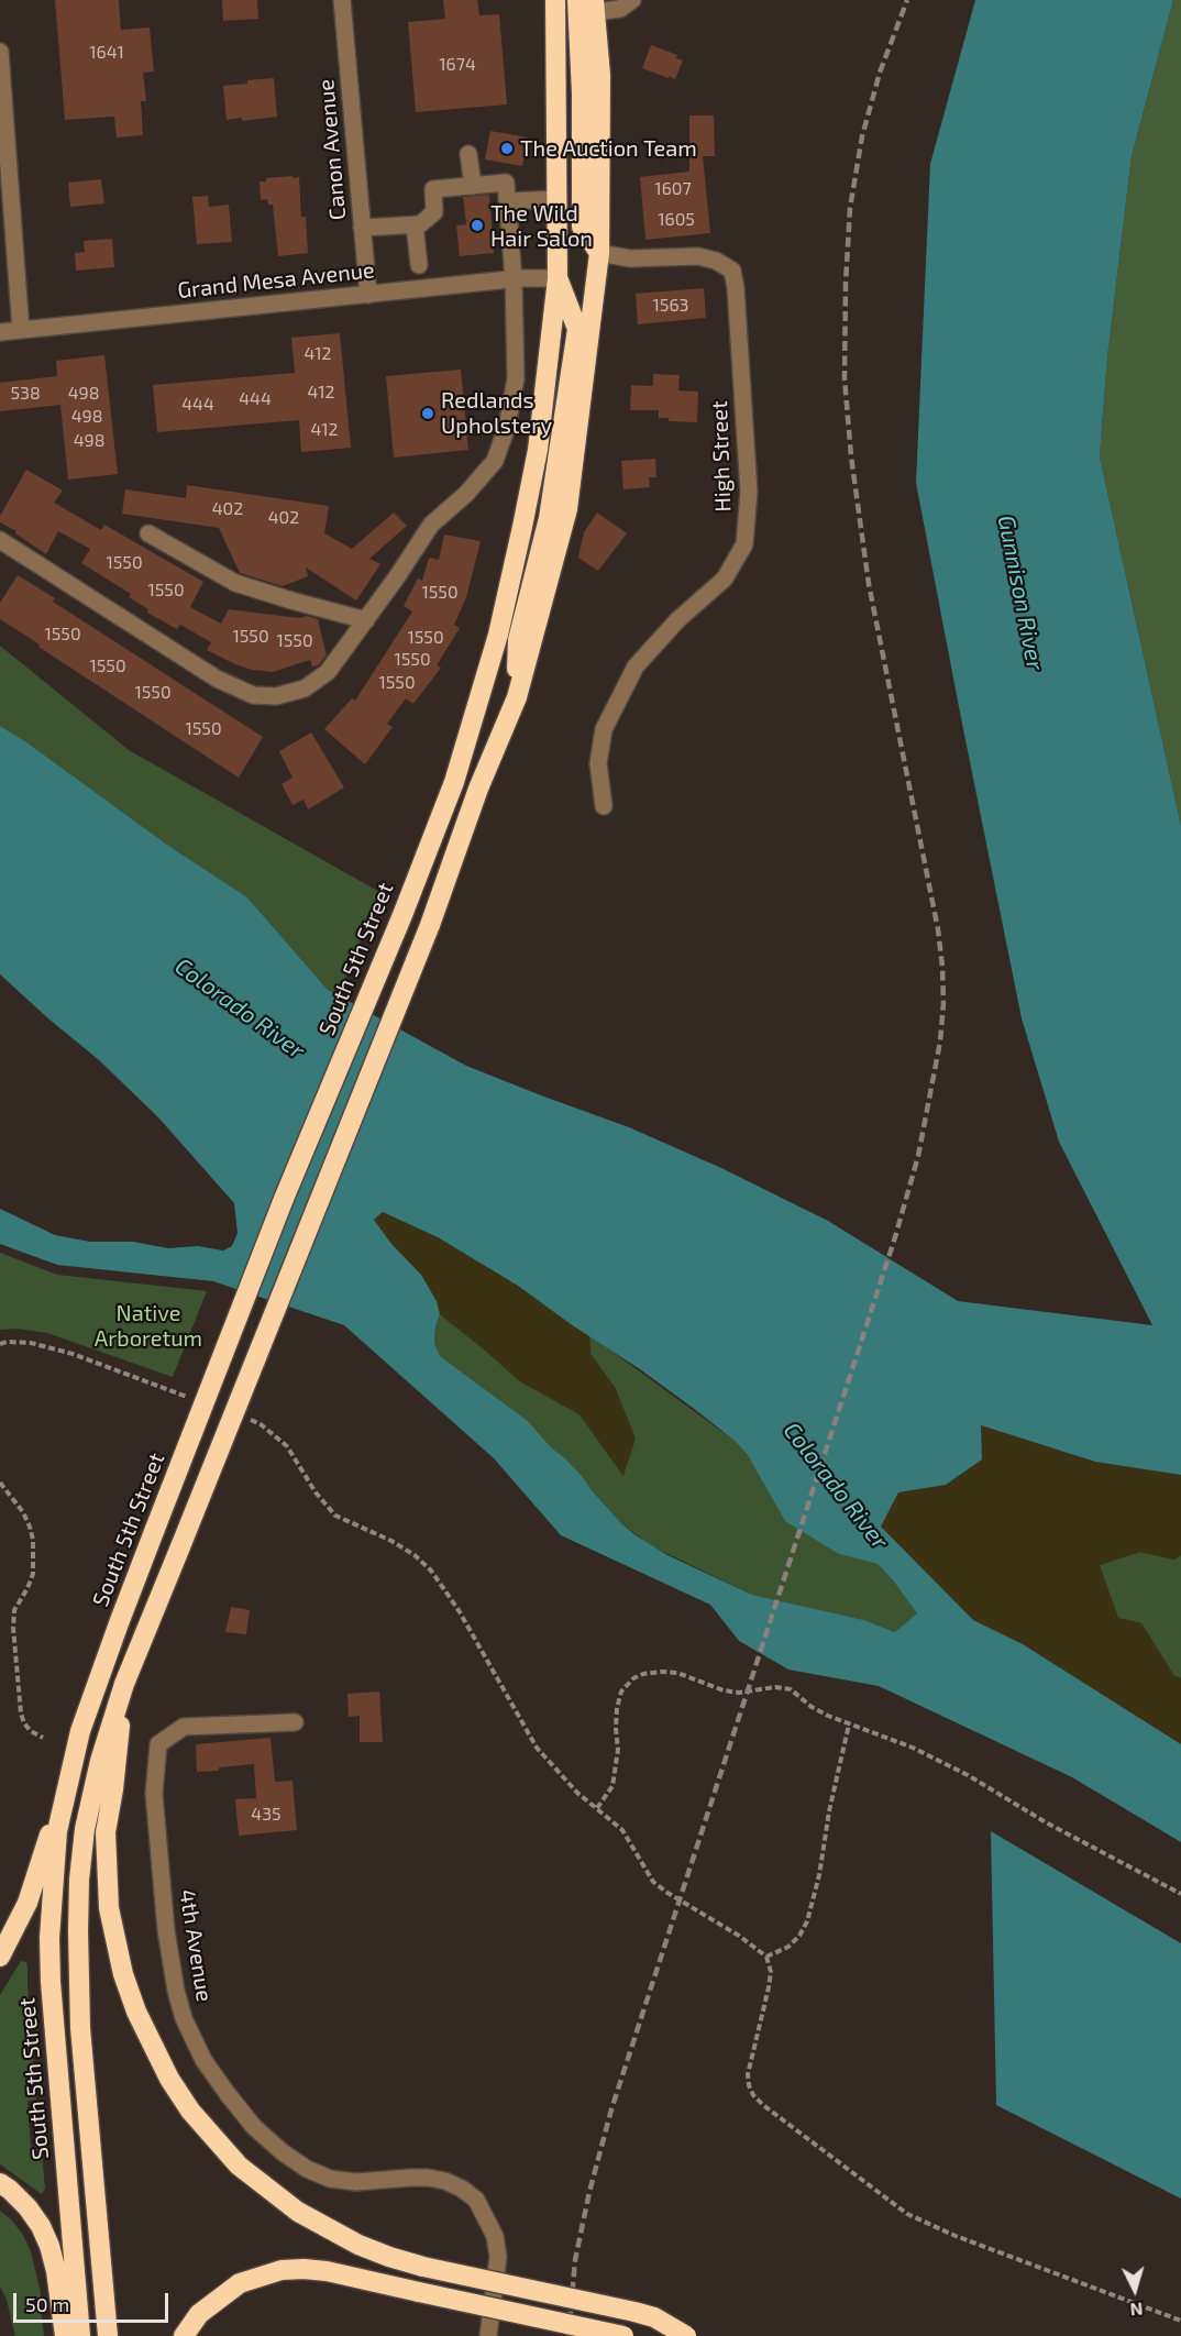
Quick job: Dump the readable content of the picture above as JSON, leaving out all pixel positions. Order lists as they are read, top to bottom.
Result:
{
  "streets": {
    "highway": ["South 5th Street"],
    "street": [
      "Canon Avenue",
      "Grand Mesa Avenue",
      "High Street",
      "4th Avenue"
    ]
  },
  "crossings": [
    ["Canon Avenue", "Grand Mesa Avenue"],
    ["Grand Mesa Avenue", "South 5th Street"]
  ],
  "water": ["Gunnison River", "Colorado River"],
  "parks": ["Native Arboretum"],
  "places": ["The Auction Team", "The Wild Hair Salon", "Redlands Upholstery"],
  "house_numbers": [
    "1641",
    "1674",
    "1607",
    "1605",
    "1563",
    "412",
    "412",
    "538",
    "498",
    "444",
    "444",
    "498",
    "412",
    "498",
    "402",
    "402",
    "1550",
    "1550",
    "1550",
    "1550",
    "1550",
    "1550",
    "1550",
    "1550",
    "1550",
    "1550",
    "1550",
    "1550",
    "435"
  ],
  "scale_bar": "50 m",
  "north": "bottom"
}
